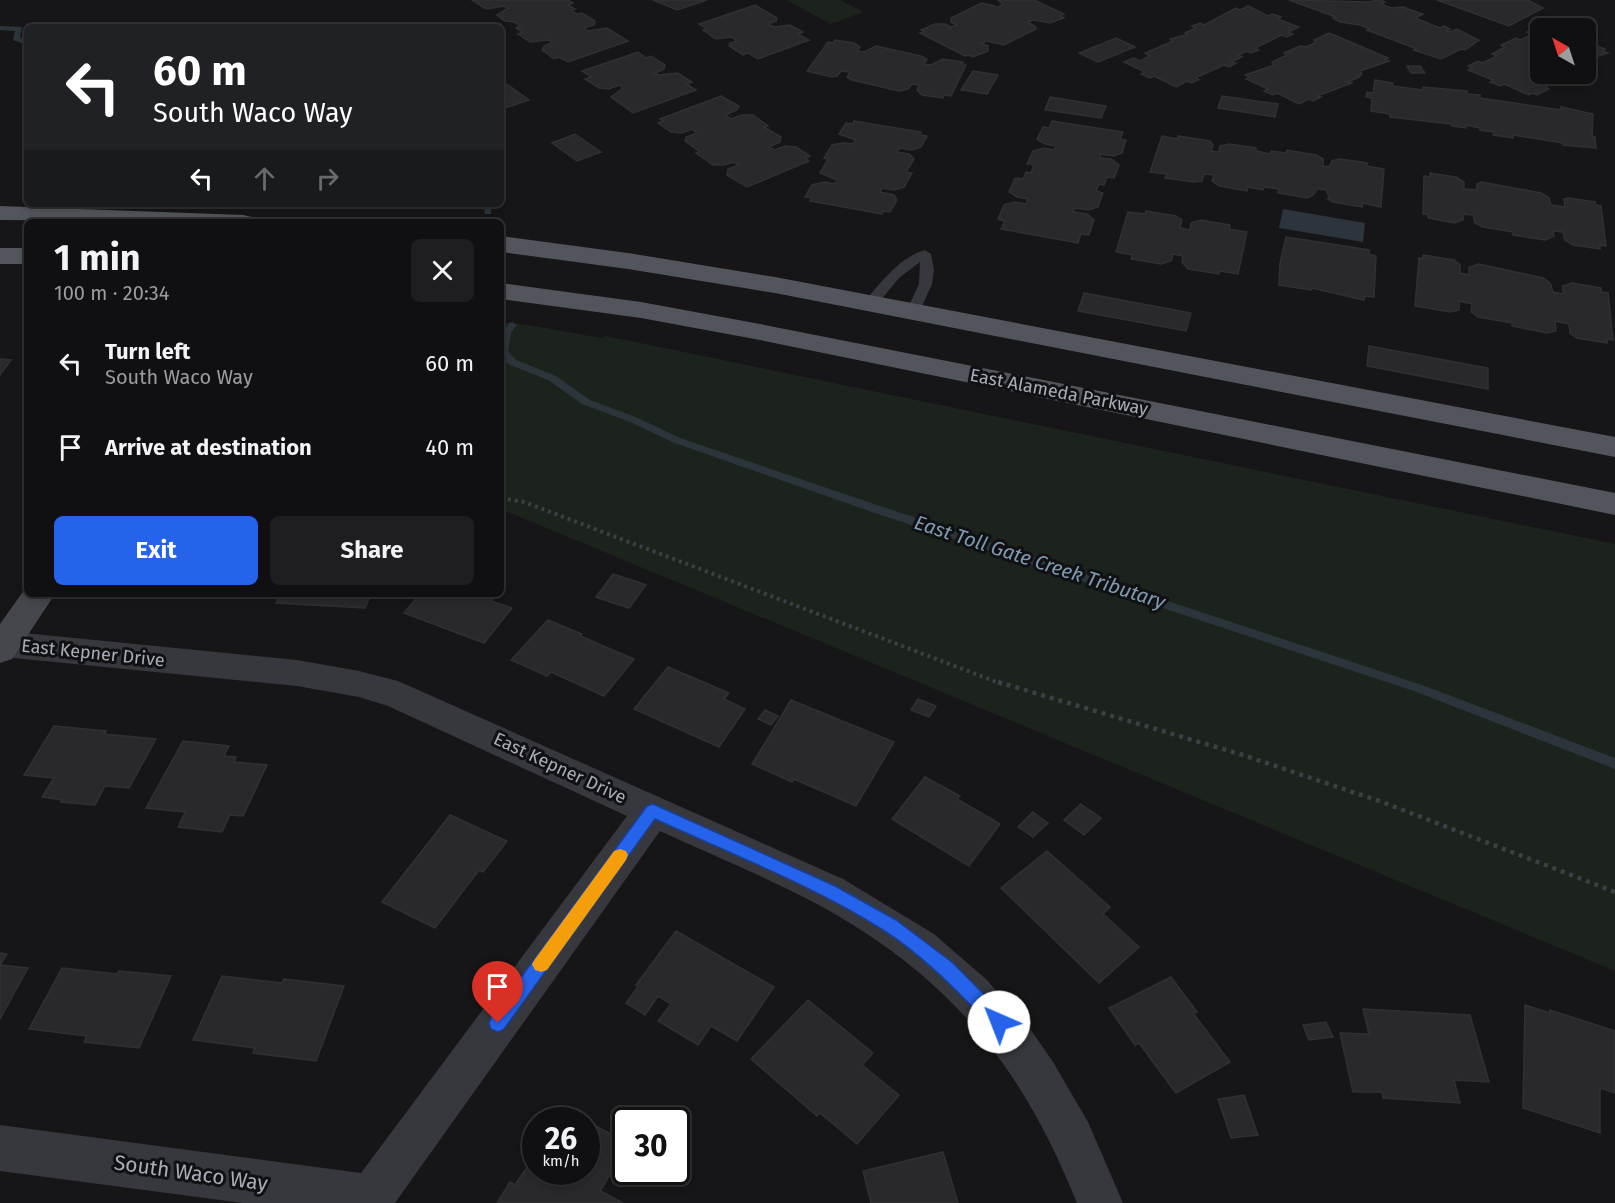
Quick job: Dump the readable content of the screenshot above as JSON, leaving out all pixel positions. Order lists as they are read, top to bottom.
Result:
{
  "streets": {
    "main road": ["East Alameda Parkway"],
    "street": ["East Kepner Drive", "South Waco Way"]
  },
  "crossings": [
    ["East Kepner Drive", "South Waco Way"]
  ],
  "water": ["East Toll Gate Creek Tributary"],
  "north": "top left",
  "page": {
    "turn": ["60 m", "South Waco Way"],
    "heading": ["1 min", "100 m · 20:34"],
    "list": [
      {
        "name": "Turn left",
        "note": "South Waco Way",
        "value": "60 m"
      },
      {
        "name": "Arrive at destination",
        "value": "40 m"
      }
    ],
    "buttons": ["Exit", "Share"],
    "speed": "26 km/h",
    "limit": "30"
  }
}
